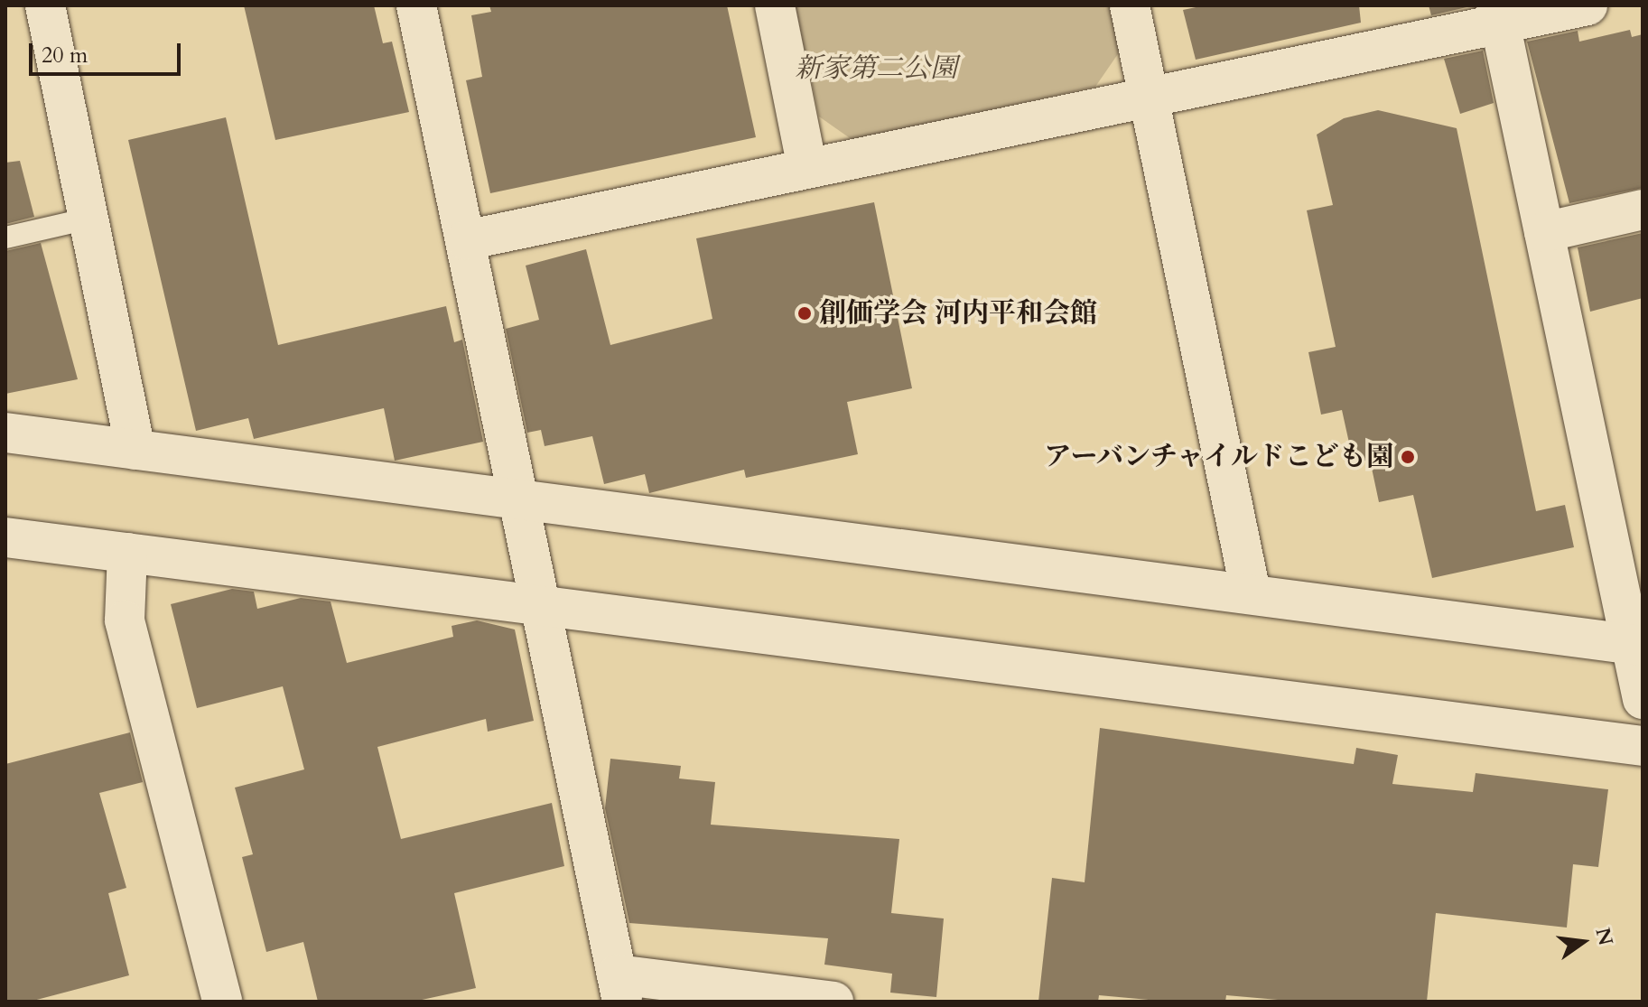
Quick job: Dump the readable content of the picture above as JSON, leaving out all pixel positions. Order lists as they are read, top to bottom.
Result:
{
  "parks": ["新家第二公園"],
  "places": ["創価学会 河内平和会館", "アーバンチャイルドこども園"],
  "scale_bar": "20 m",
  "north": "right"
}
